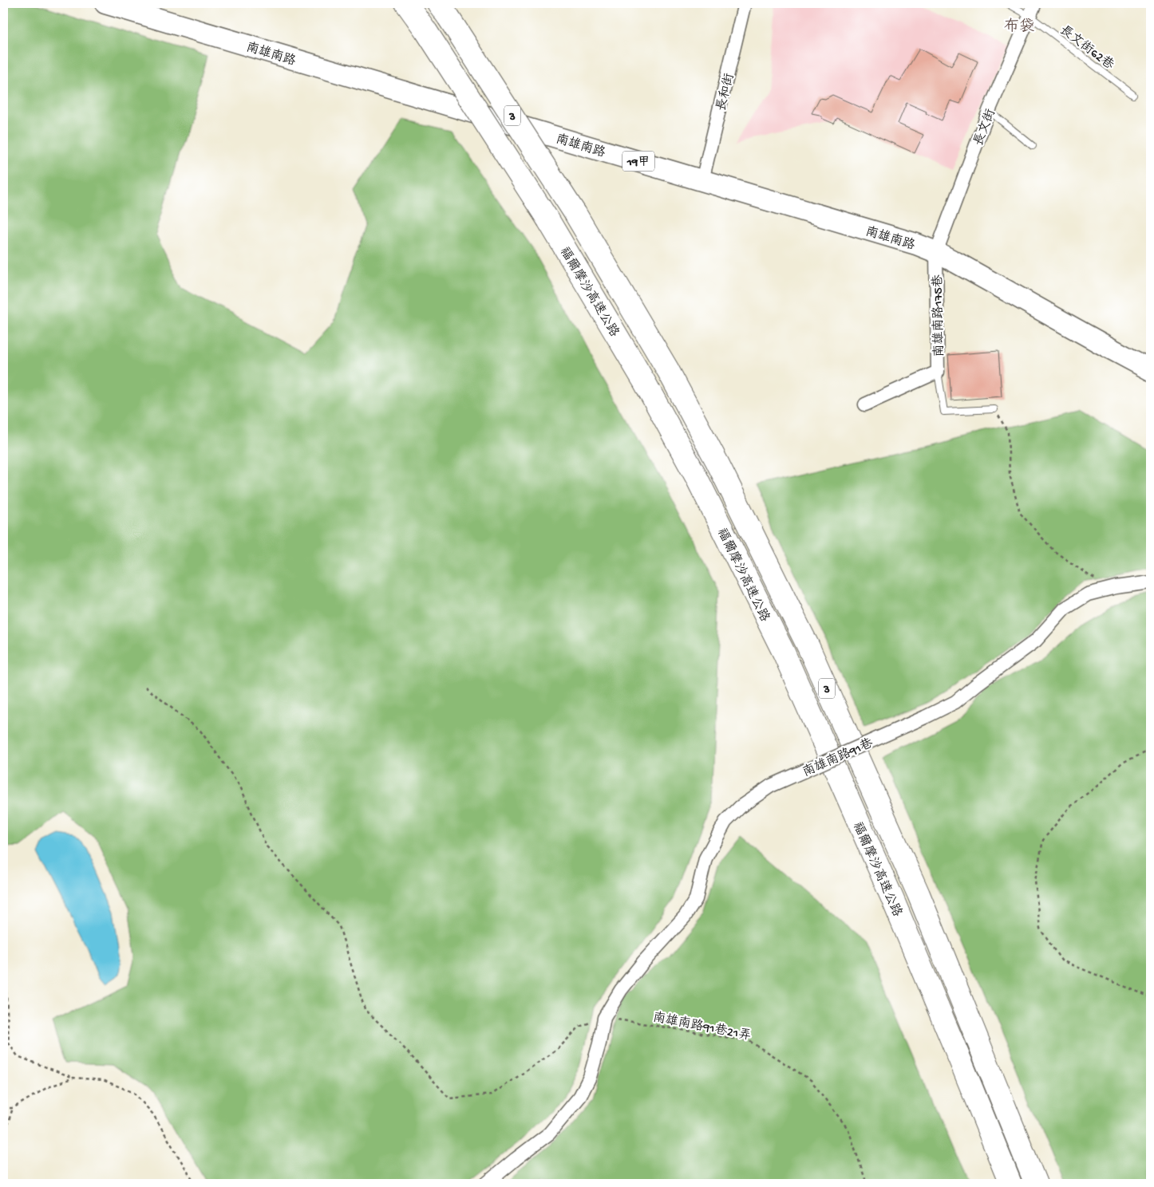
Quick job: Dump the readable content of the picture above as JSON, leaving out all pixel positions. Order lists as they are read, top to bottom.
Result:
{
  "streets": {
    "highway": ["3", "福爾摩沙高速公路"],
    "main road": ["南雄南路", "19甲"],
    "street": [
      "長和街",
      "長文街",
      "南雄南路175巷",
      "南雄南路91巷"
    ],
    "lane": ["長文街62巷"],
    "path": ["南雄南路91巷21弄"]
  },
  "crossings": [
    ["長文街62巷", "長文街"],
    ["南雄南路", "長和街"],
    ["南雄南路", "長文街"],
    ["南雄南路", "南雄南路175巷"],
    ["長文街", "南雄南路175巷"],
    ["南雄南路91巷", "南雄南路91巷21弄"]
  ],
  "districts": ["布袋"]
}
